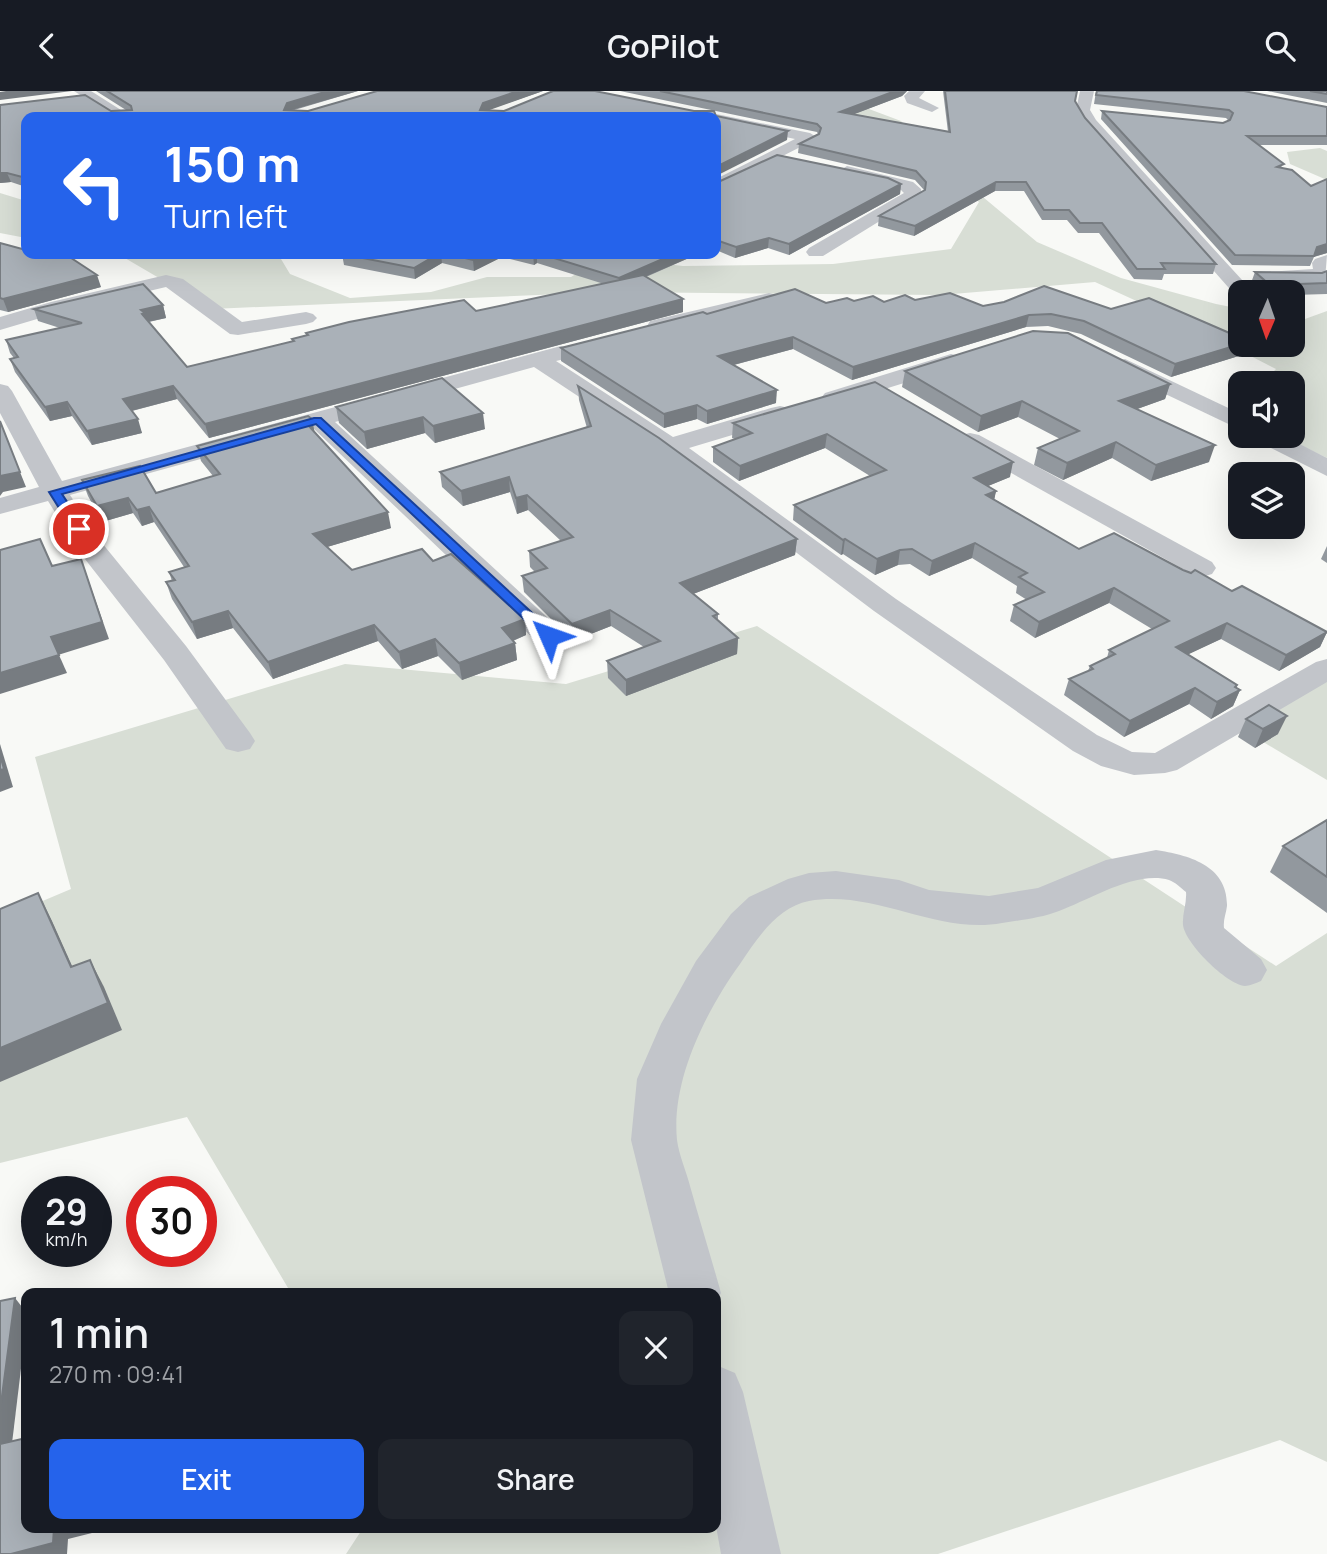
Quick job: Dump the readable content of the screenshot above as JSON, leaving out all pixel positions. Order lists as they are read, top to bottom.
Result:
{
  "north": "bottom",
  "page": {
    "header": "GoPilot",
    "turn": ["150 m", "Turn left"],
    "speed": "29 km/h",
    "limit": "30",
    "heading": ["1 min", "270 m · 09:41"],
    "buttons": ["Exit", "Share"]
  }
}
